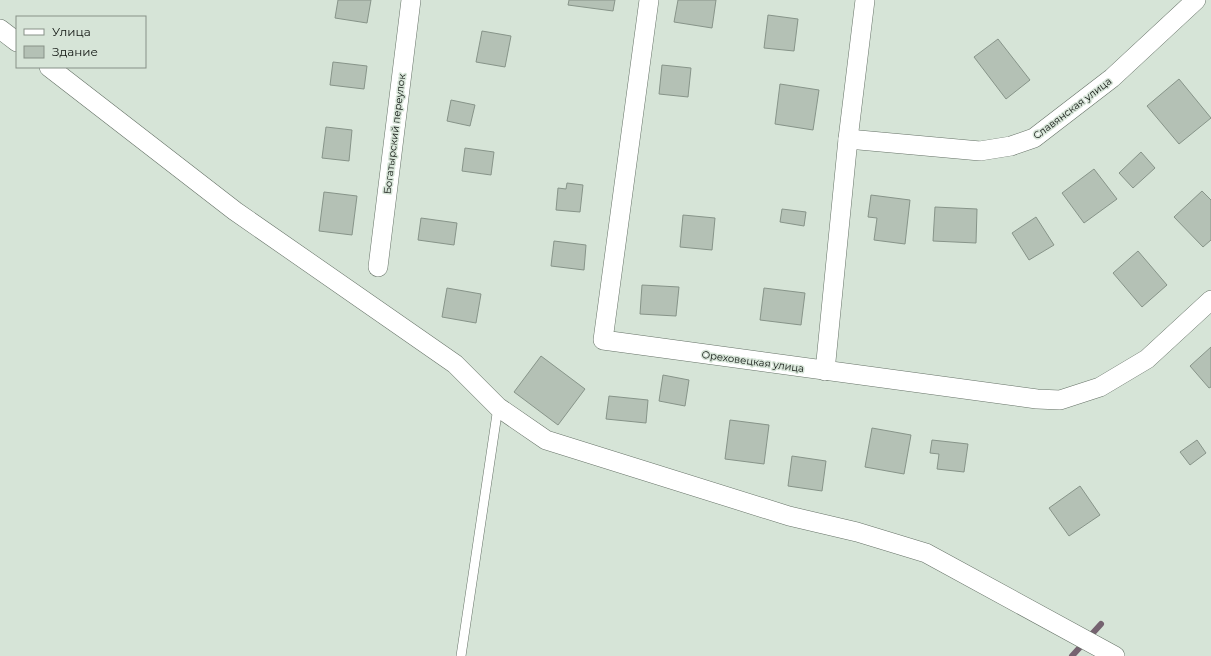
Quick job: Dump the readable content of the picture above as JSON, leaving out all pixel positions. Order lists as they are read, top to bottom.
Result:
{
  "streets": {
    "street": ["Славянская улица", "Богатырский переулок", "Ореховецкая улица"]
  },
  "legend": ["Улица", "Здание"]
}
